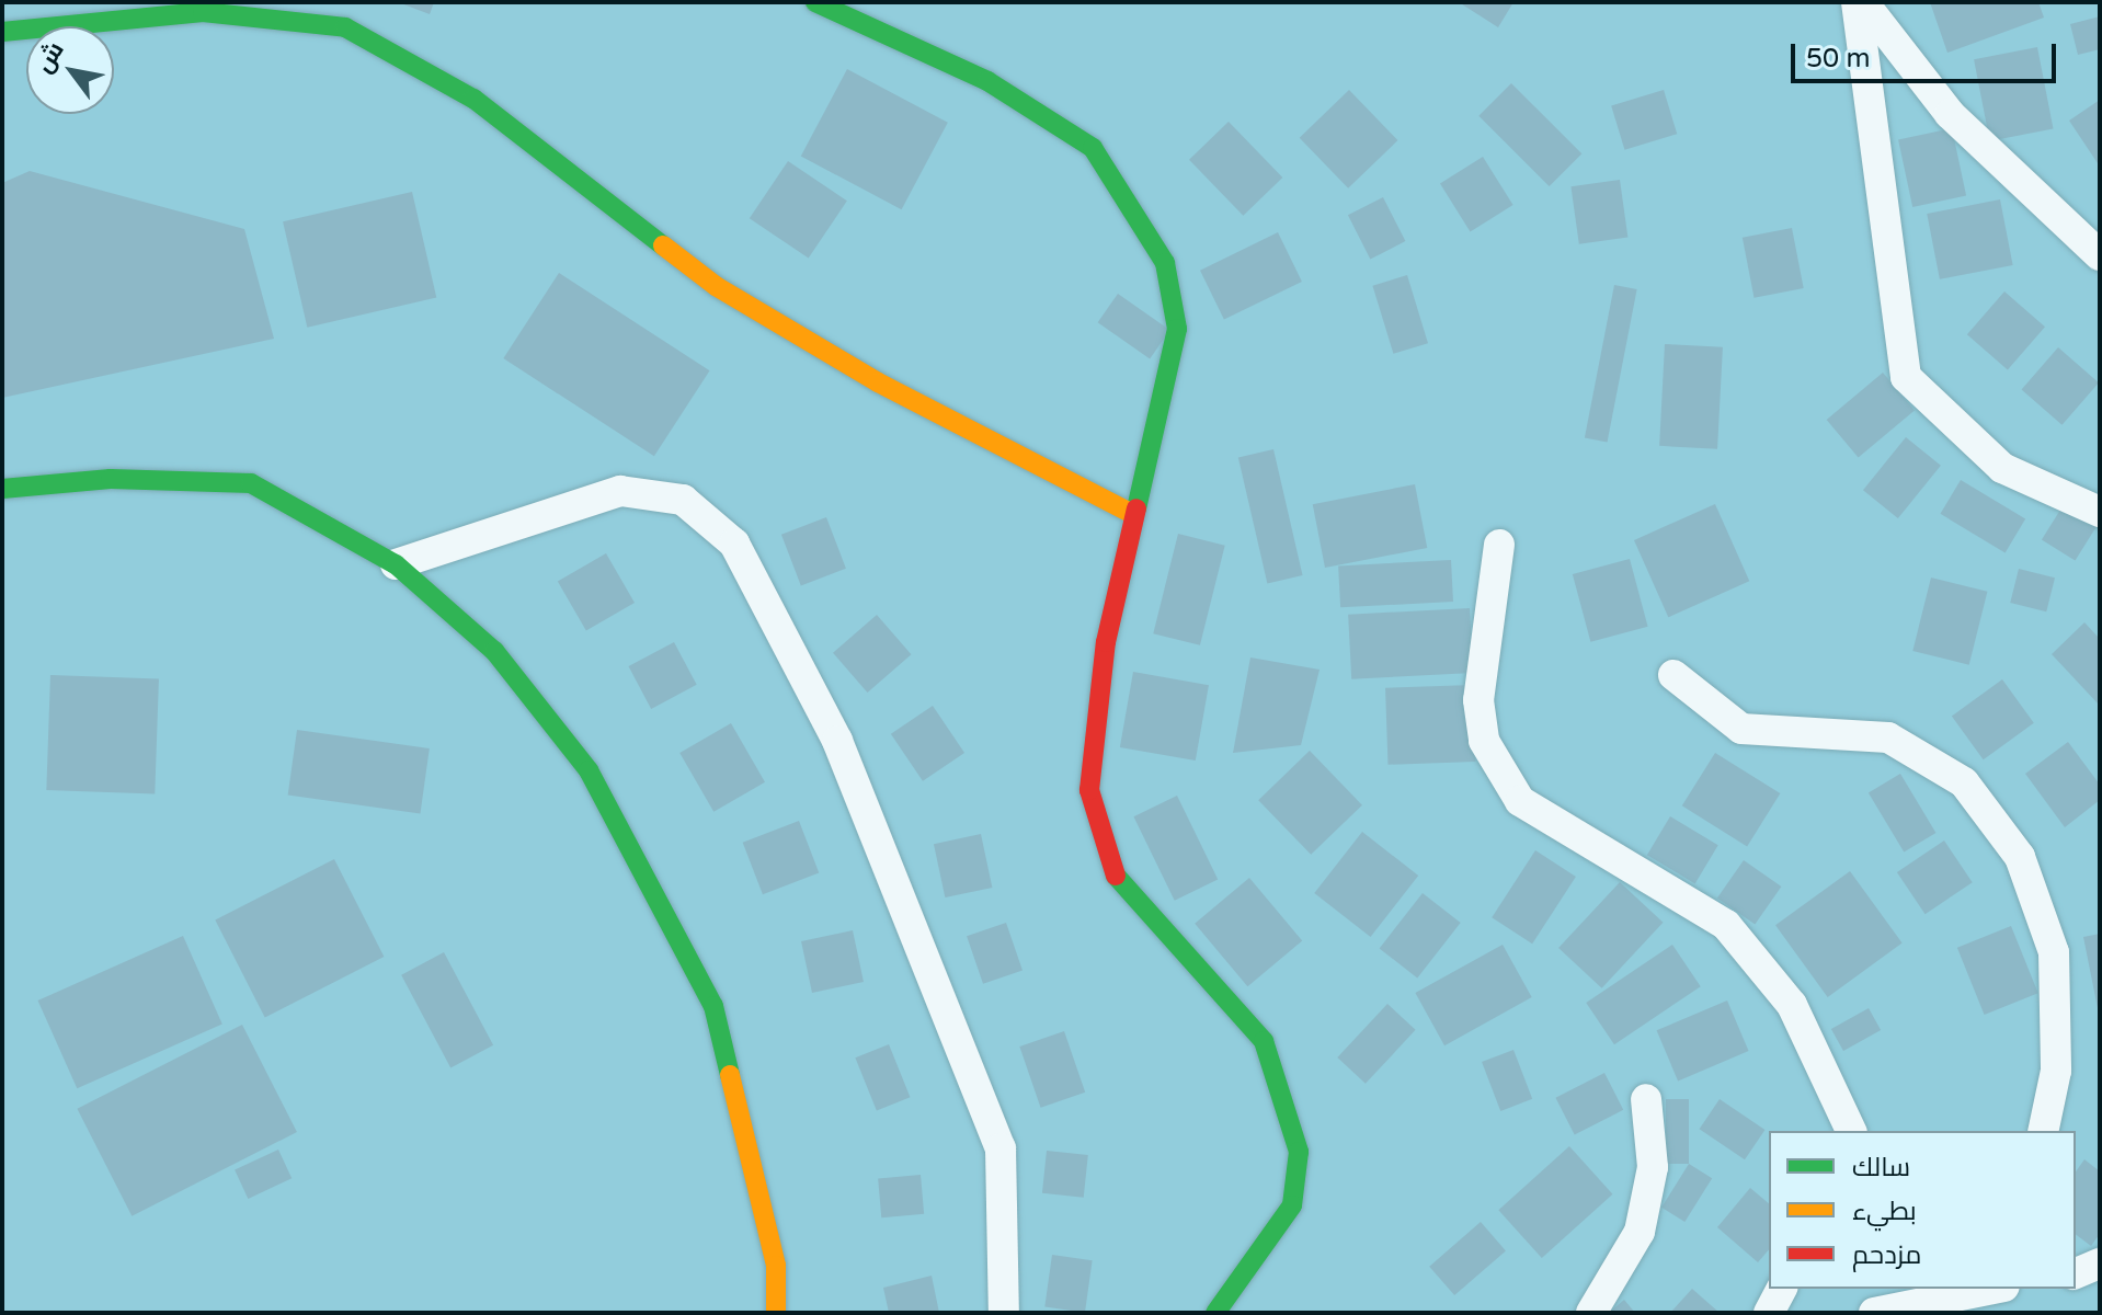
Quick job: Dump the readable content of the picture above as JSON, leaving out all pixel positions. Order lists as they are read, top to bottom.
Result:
{
  "legend": ["سالك", "بطيء", "مزدحم"],
  "scale_bar": "50 m",
  "north": "top left"
}
